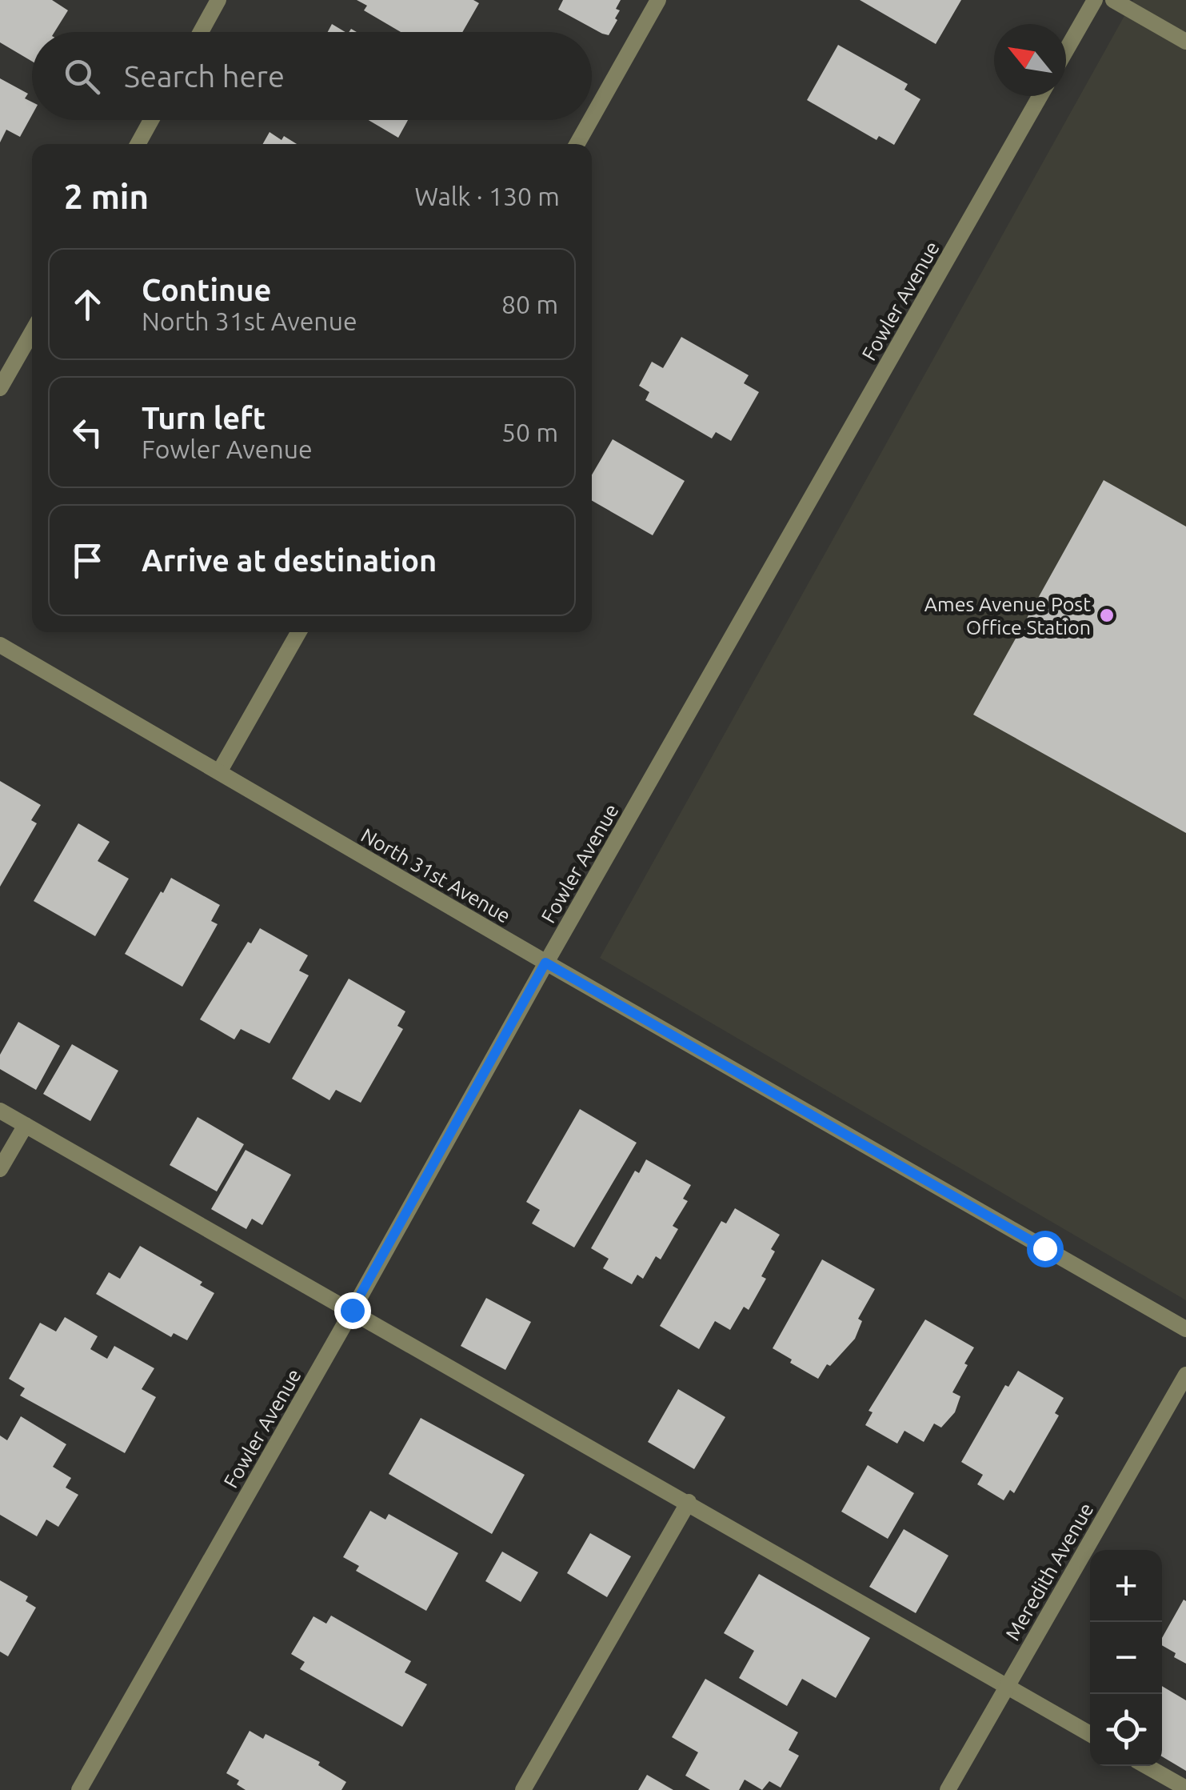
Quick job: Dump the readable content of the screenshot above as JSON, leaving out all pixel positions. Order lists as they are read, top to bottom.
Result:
{
  "streets": {
    "street": ["Fowler Avenue", "North 31st Avenue", "Meredith Avenue"]
  },
  "crossings": [
    ["Fowler Avenue", "North 31st Avenue"]
  ],
  "places": ["Ames Avenue Post Office Station"],
  "north": "top left",
  "page": {
    "search": "Search here",
    "heading": ["2 min", "Walk · 130 m"],
    "list": [
      ["Continue", "North 31st Avenue", "80 m"],
      ["Turn left", "Fowler Avenue", "50 m"],
      "Arrive at destination"
    ],
    "map_buttons": ["+", "−"]
  }
}
